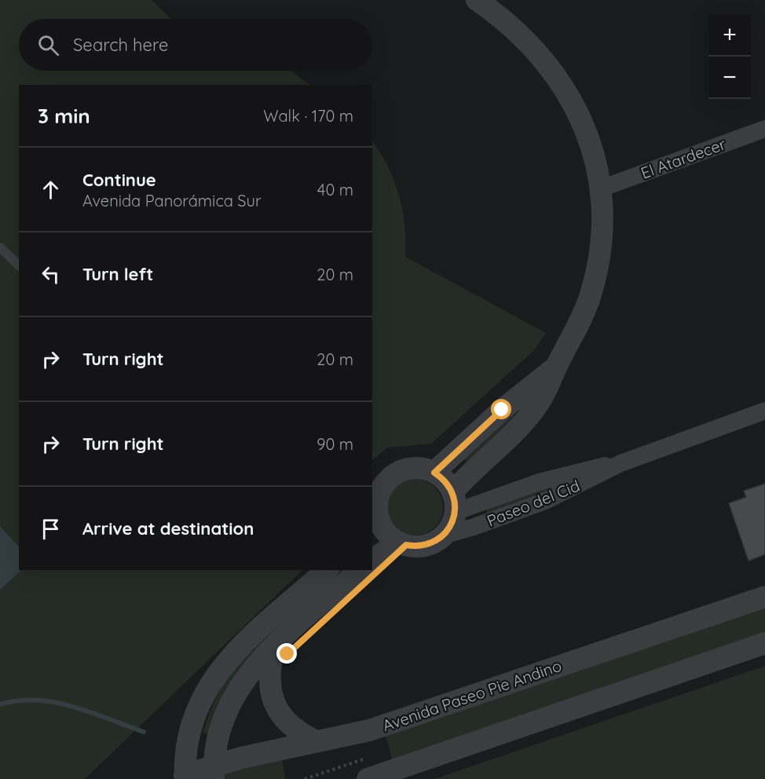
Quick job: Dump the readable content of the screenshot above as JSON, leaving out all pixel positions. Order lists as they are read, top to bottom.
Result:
{
  "streets": {
    "street": ["El Atardecer", "Paseo del Cid", "Avenida Paseo Pie Andino"]
  },
  "page": {
    "map_buttons": ["+", "−"],
    "search": "Search here",
    "heading": ["3 min", "Walk · 170 m"],
    "list": [
      ["Continue", "Avenida Panorámica Sur", "40 m"],
      ["Turn left", "20 m"],
      ["Turn right", "20 m"],
      ["Turn right", "90 m"],
      "Arrive at destination"
    ]
  }
}
